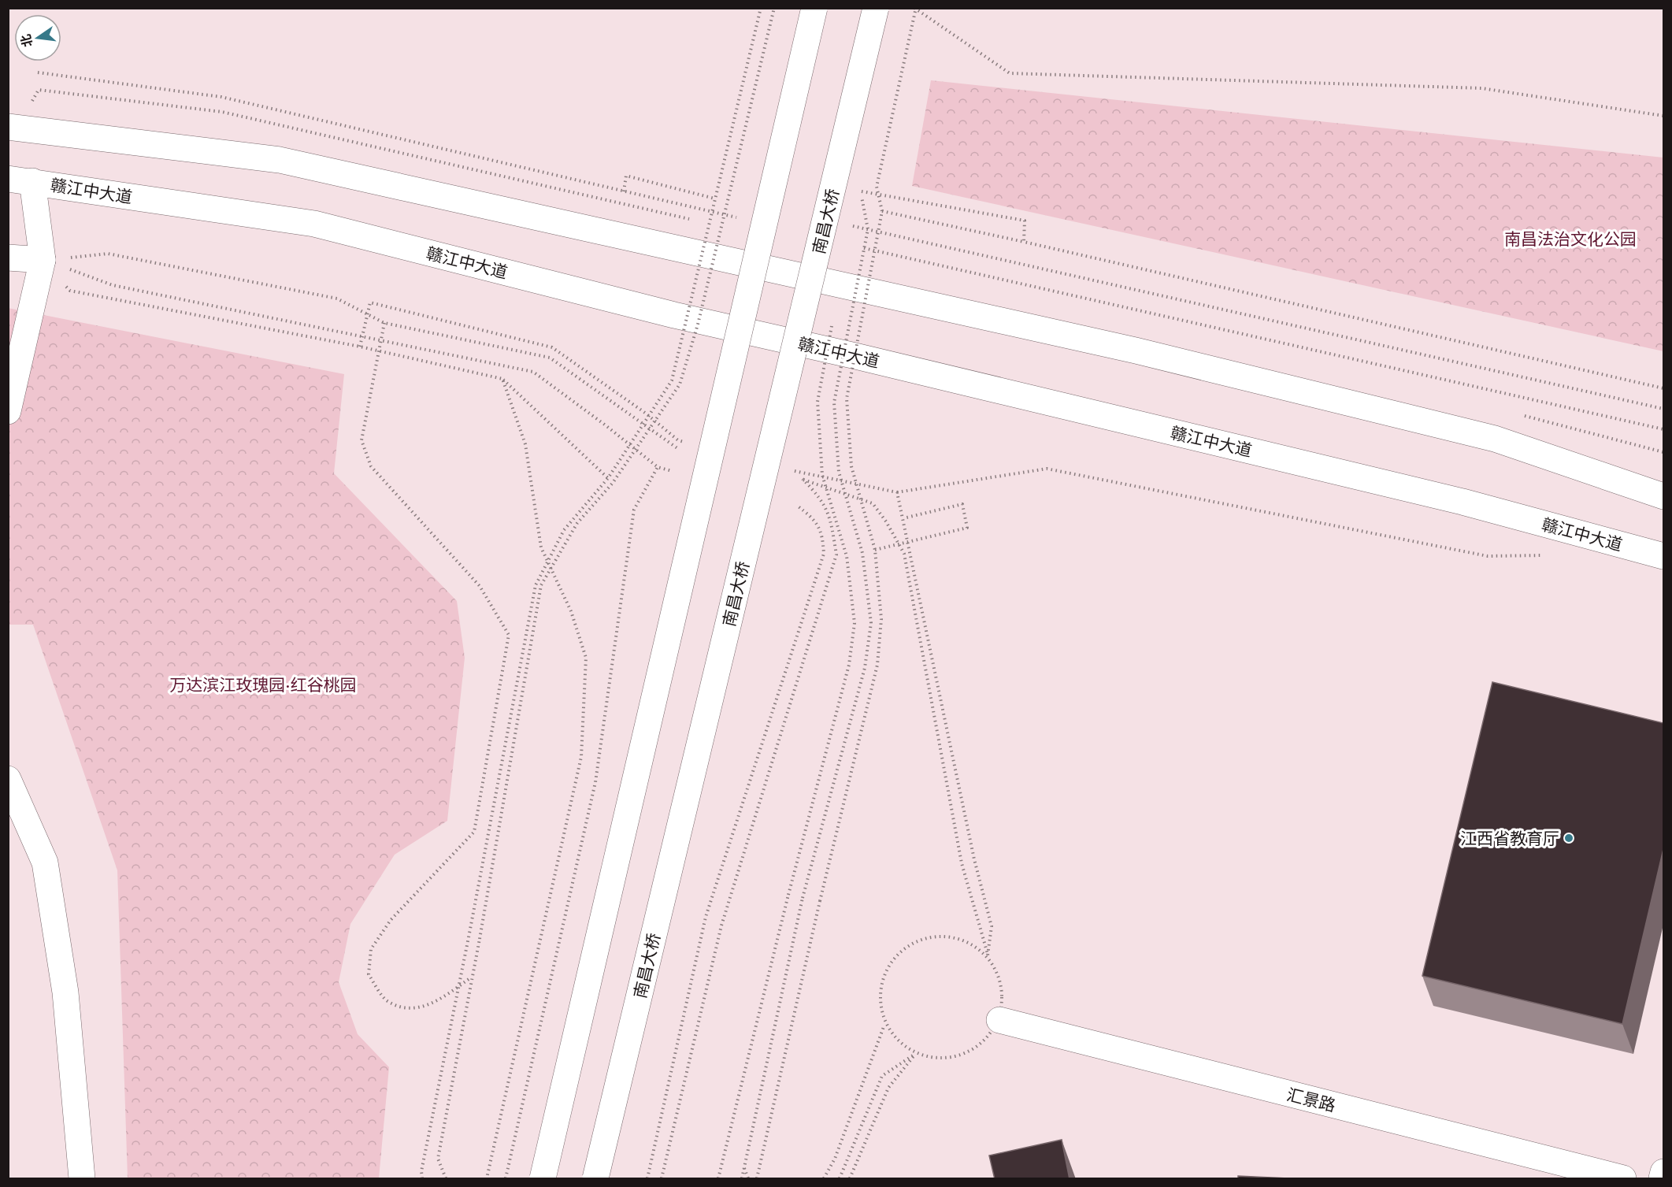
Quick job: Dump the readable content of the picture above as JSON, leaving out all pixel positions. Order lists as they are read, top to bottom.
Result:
{
  "streets": {
    "main road": ["赣江中大道", "南昌大桥", "汇景路"]
  },
  "parks": ["南昌法治文化公园", "万达滨江玫瑰园·红谷桃园"],
  "places": ["江西省教育厅"],
  "north": "left"
}
